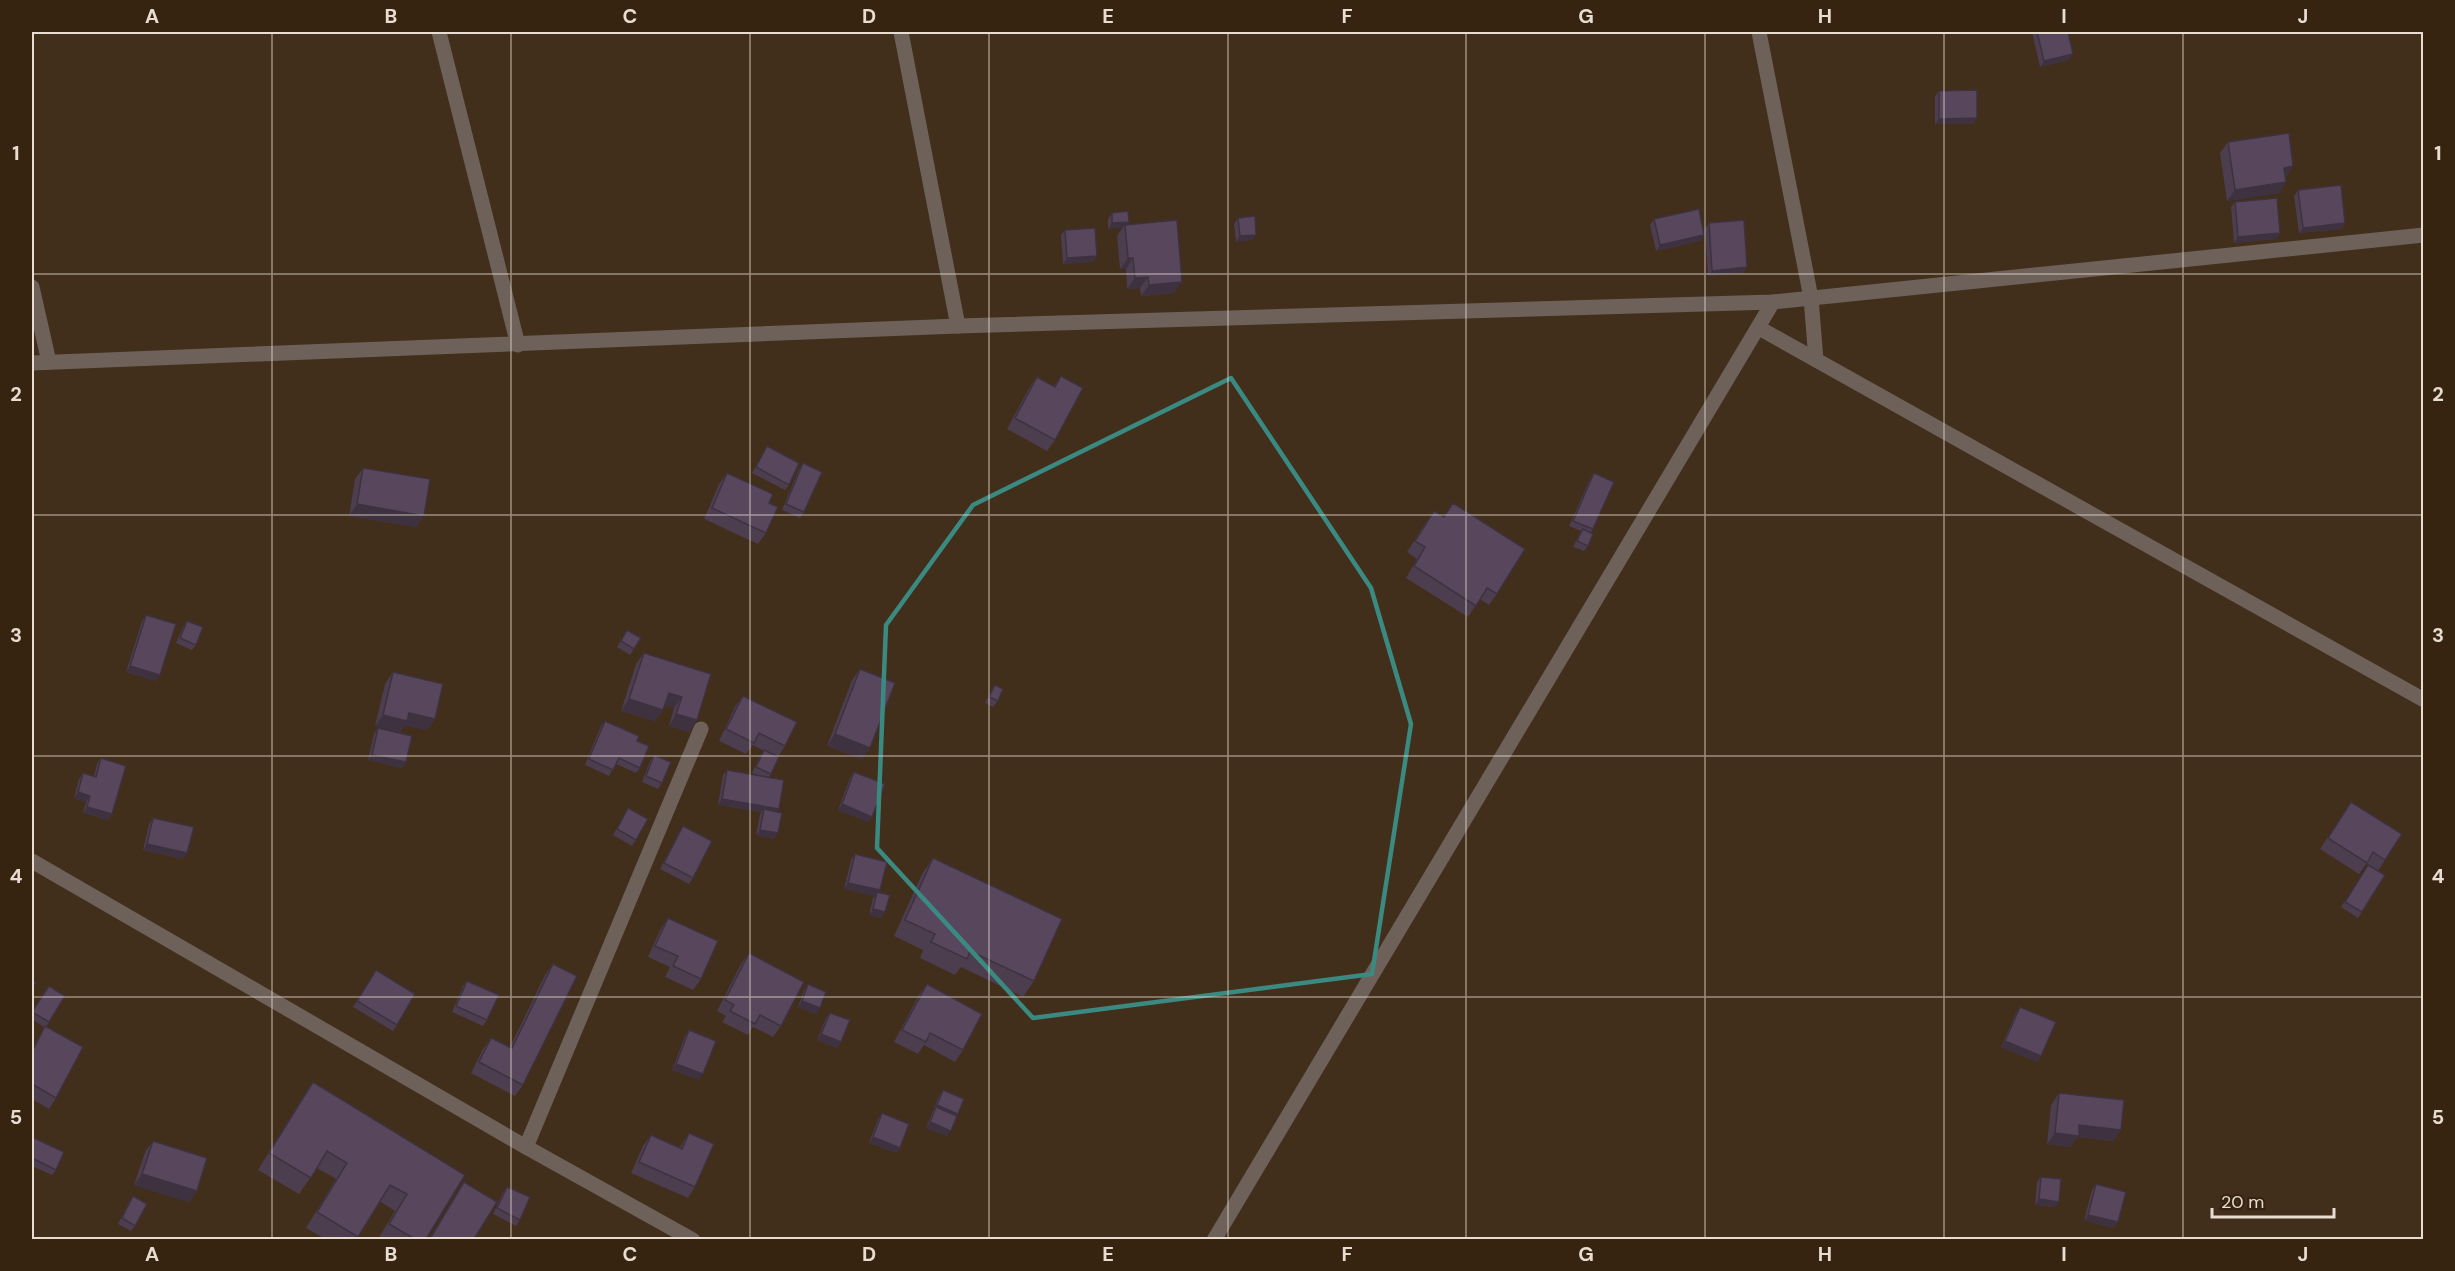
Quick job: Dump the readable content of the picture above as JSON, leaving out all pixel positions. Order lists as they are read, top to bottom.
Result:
{
  "scale_bar": "20 m",
  "grid": {
    "columns": [
      "A",
      "B",
      "C",
      "D",
      "E",
      "F",
      "G",
      "H",
      "I",
      "J"
    ],
    "rows": [
      "1",
      "2",
      "3",
      "4",
      "5"
    ]
  }
}
